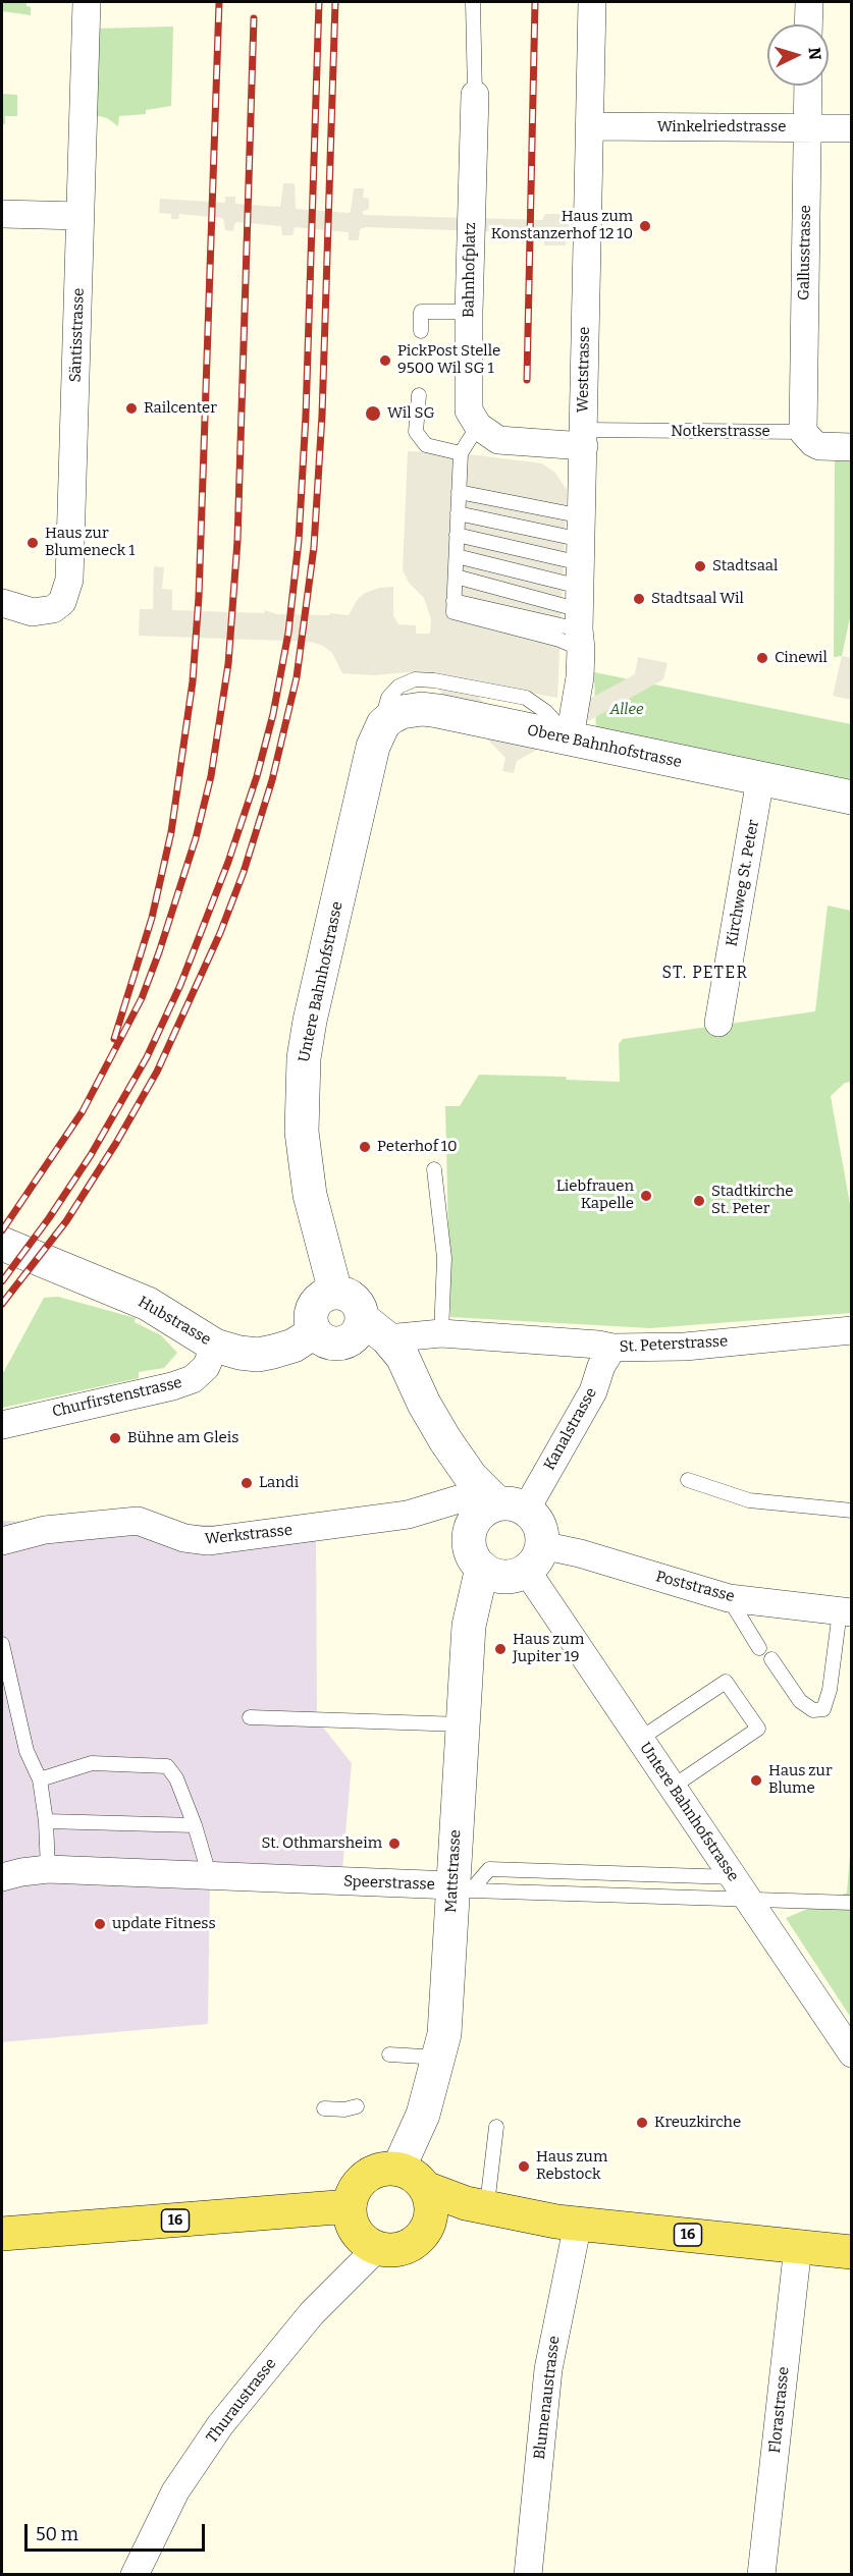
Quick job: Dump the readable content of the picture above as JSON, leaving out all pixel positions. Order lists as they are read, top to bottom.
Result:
{
  "streets": {
    "main road": ["16"],
    "street": [
      "Winkelriedstrasse",
      "Gallusstrasse",
      "Bahnhofplatz",
      "Säntisstrasse",
      "Weststrasse",
      "Notkerstrasse",
      "Obere Bahnhofstrasse",
      "Kirchweg St. Peter",
      "Untere Bahnhofstrasse",
      "Hubstrasse",
      "St. Peterstrasse",
      "Churfirstenstrasse",
      "Kanalstrasse",
      "Werkstrasse",
      "Poststrasse",
      "Mattstrasse",
      "Speerstrasse",
      "Blumenaustrasse",
      "Thuraustrasse",
      "Florastrasse"
    ]
  },
  "crossings": [
    ["Winkelriedstrasse", "Gallusstrasse"],
    ["Winkelriedstrasse", "Weststrasse"],
    ["Gallusstrasse", "Notkerstrasse"],
    ["Weststrasse", "Notkerstrasse"],
    ["Weststrasse", "Obere Bahnhofstrasse"],
    ["Obere Bahnhofstrasse", "Kirchweg St. Peter"],
    ["Obere Bahnhofstrasse", "Untere Bahnhofstrasse"],
    ["Untere Bahnhofstrasse", "Hubstrasse"],
    ["Untere Bahnhofstrasse", "St. Peterstrasse"],
    ["Untere Bahnhofstrasse", "Kanalstrasse"],
    ["Untere Bahnhofstrasse", "Werkstrasse"],
    ["Untere Bahnhofstrasse", "Poststrasse"],
    ["Untere Bahnhofstrasse", "Mattstrasse"],
    ["Untere Bahnhofstrasse", "Speerstrasse"],
    ["Hubstrasse", "St. Peterstrasse"],
    ["Hubstrasse", "Churfirstenstrasse"],
    ["St. Peterstrasse", "Kanalstrasse"],
    ["Kanalstrasse", "Werkstrasse"],
    ["Kanalstrasse", "Poststrasse"],
    ["Kanalstrasse", "Mattstrasse"],
    ["Werkstrasse", "Poststrasse"],
    ["Werkstrasse", "Mattstrasse"],
    ["Poststrasse", "Mattstrasse"],
    ["Mattstrasse", "Speerstrasse"],
    ["Mattstrasse", "16"],
    ["Mattstrasse", "Thuraustrasse"],
    ["16", "Blumenaustrasse"],
    ["16", "Thuraustrasse"],
    ["16", "Florastrasse"]
  ],
  "districts": ["ST. PETER"],
  "parks": ["Allee"],
  "places": [
    "Haus zum Konstanzerhof 12 10",
    "PickPost Stelle 9500 Wil SG 1",
    "Railcenter",
    "Wil SG",
    "Haus zur Blumeneck 1",
    "Stadtsaal",
    "Stadtsaal Wil",
    "Cinewil",
    "Peterhof 10",
    "Liebfrauen Kapelle",
    "Stadtkirche St. Peter",
    "Bühne am Gleis",
    "Landi",
    "Haus zum Jupiter 19",
    "Haus zur Blume",
    "St. Othmarsheim",
    "update Fitness",
    "Kreuzkirche",
    "Haus zum Rebstock"
  ],
  "scale_bar": "50 m",
  "north": "right"
}
